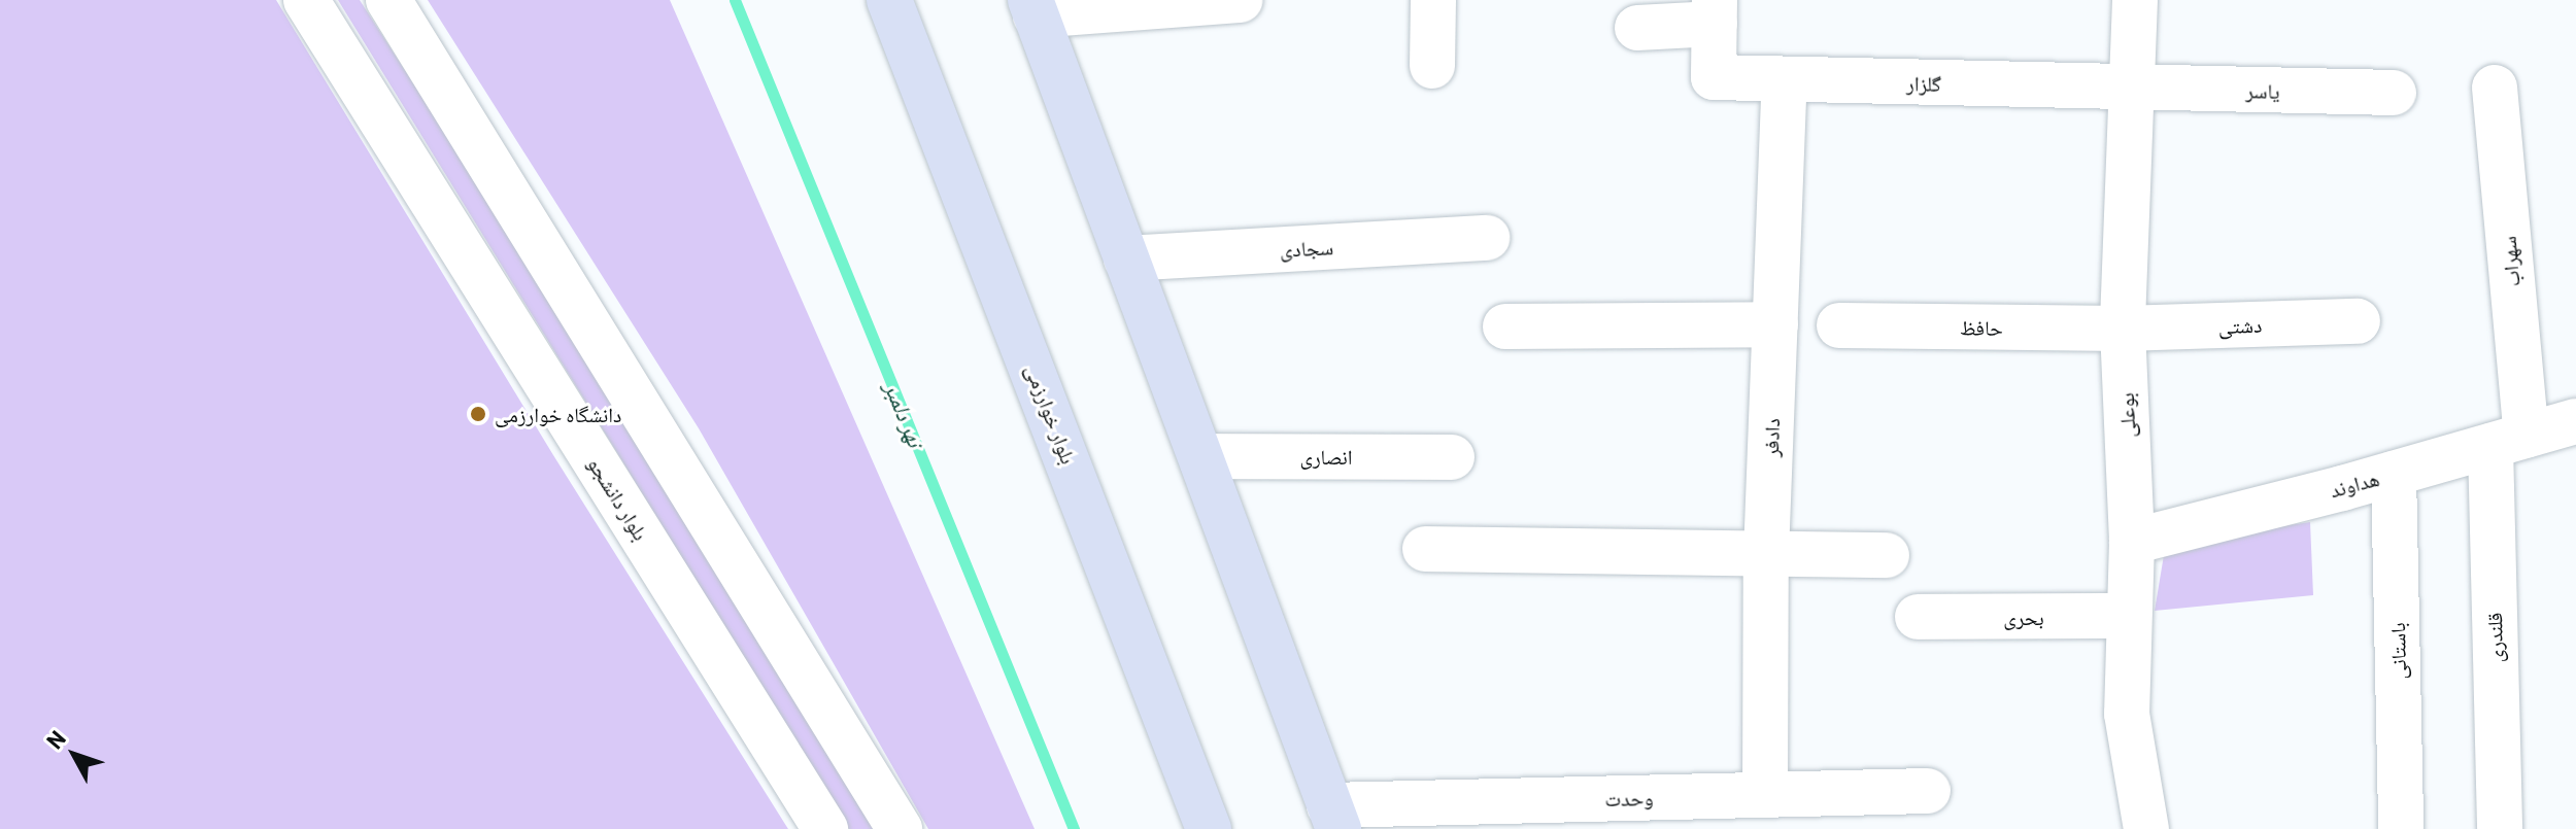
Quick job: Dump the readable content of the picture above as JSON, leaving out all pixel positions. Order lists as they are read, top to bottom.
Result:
{
  "streets": {
    "main road": ["بلوار خوارزمی"],
    "street": [
      "گلزار",
      "یاسر",
      "سجادی",
      "سهراب",
      "دشتی",
      "حافظ",
      "بوعلی",
      "دادفر",
      "انصاری",
      "هداوند",
      "بلوار دانشجو",
      "بحری",
      "قلندری",
      "باستانی",
      "وحدت"
    ]
  },
  "crossings": [
    ["گلزار", "یاسر"],
    ["گلزار", "بوعلی"],
    ["گلزار", "دادفر"],
    ["یاسر", "بوعلی"],
    ["سهراب", "هداوند"],
    ["سهراب", "قلندری"],
    ["دشتی", "حافظ"],
    ["دشتی", "بوعلی"],
    ["حافظ", "بوعلی"],
    ["بوعلی", "هداوند"],
    ["بوعلی", "بحری"],
    ["دادفر", "وحدت"],
    ["هداوند", "قلندری"],
    ["هداوند", "باستانی"]
  ],
  "water": ["نهر دلمبر"],
  "places": ["دانشگاه خوارزمی"],
  "north": "top left"
}
